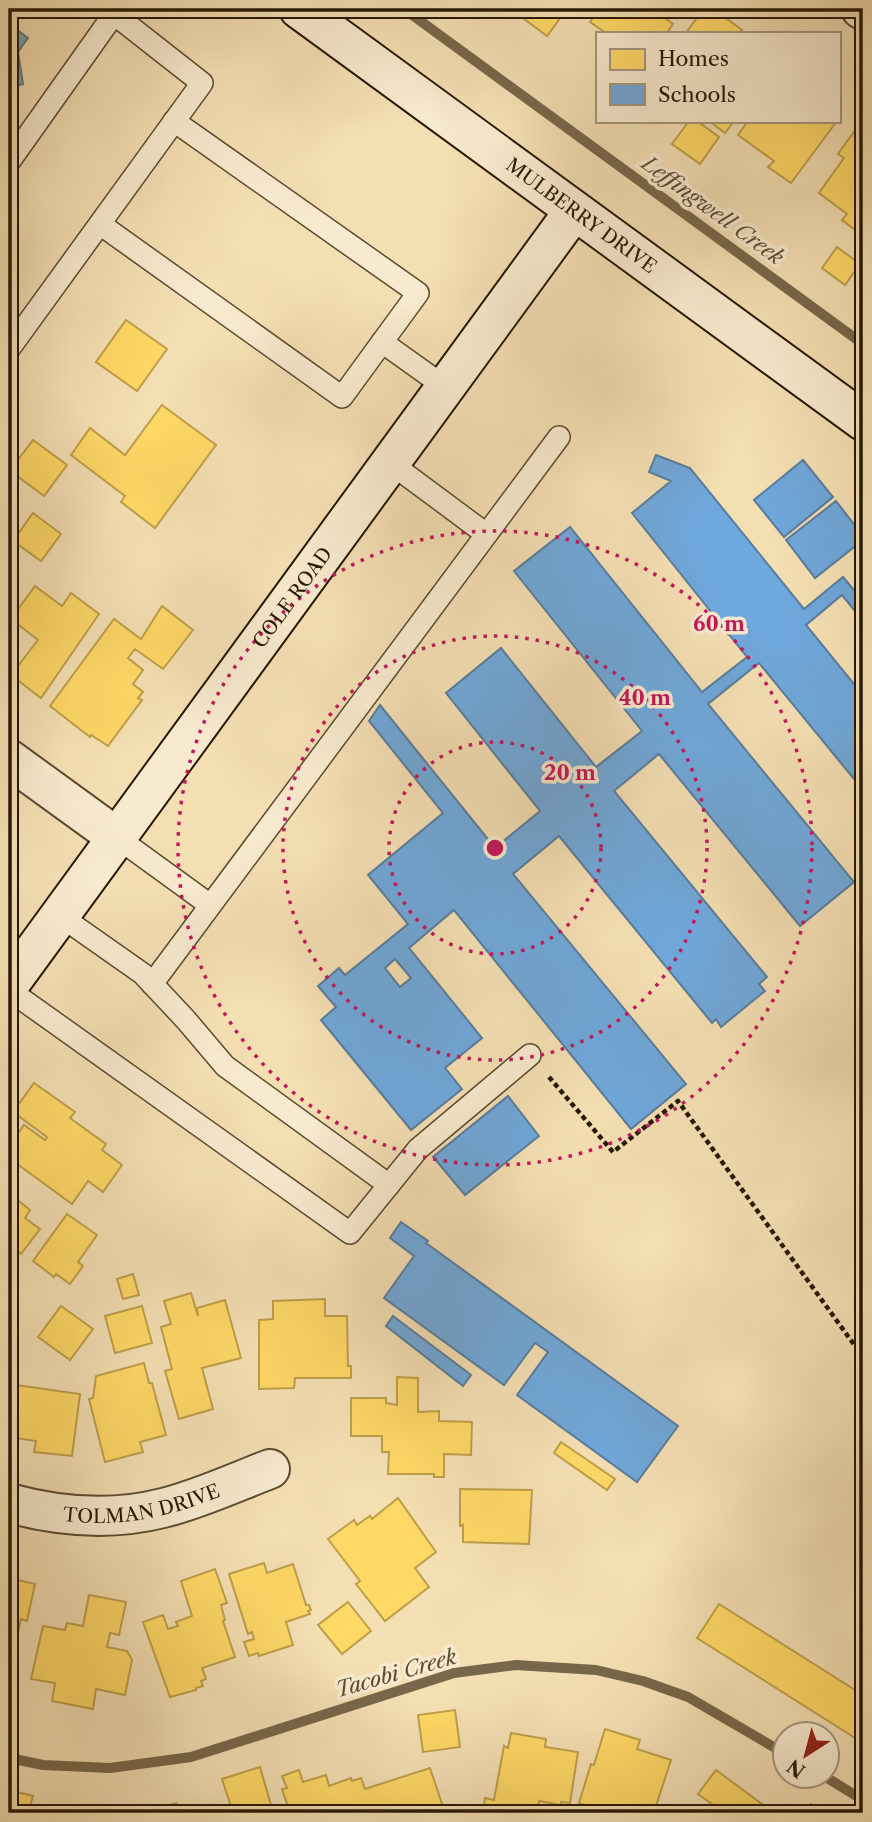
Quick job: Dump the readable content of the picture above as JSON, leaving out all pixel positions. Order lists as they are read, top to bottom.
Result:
{
  "streets": {
    "street": ["MULBERRY DRIVE", "COLE ROAD", "TOLMAN DRIVE"]
  },
  "crossings": [
    ["MULBERRY DRIVE", "COLE ROAD"]
  ],
  "water": ["Leffingwell Creek", "Tacobi Creek"],
  "legend": ["Homes", "Schools"],
  "north": "bottom left",
  "rings": ["60 m", "40 m", "20 m"]
}
